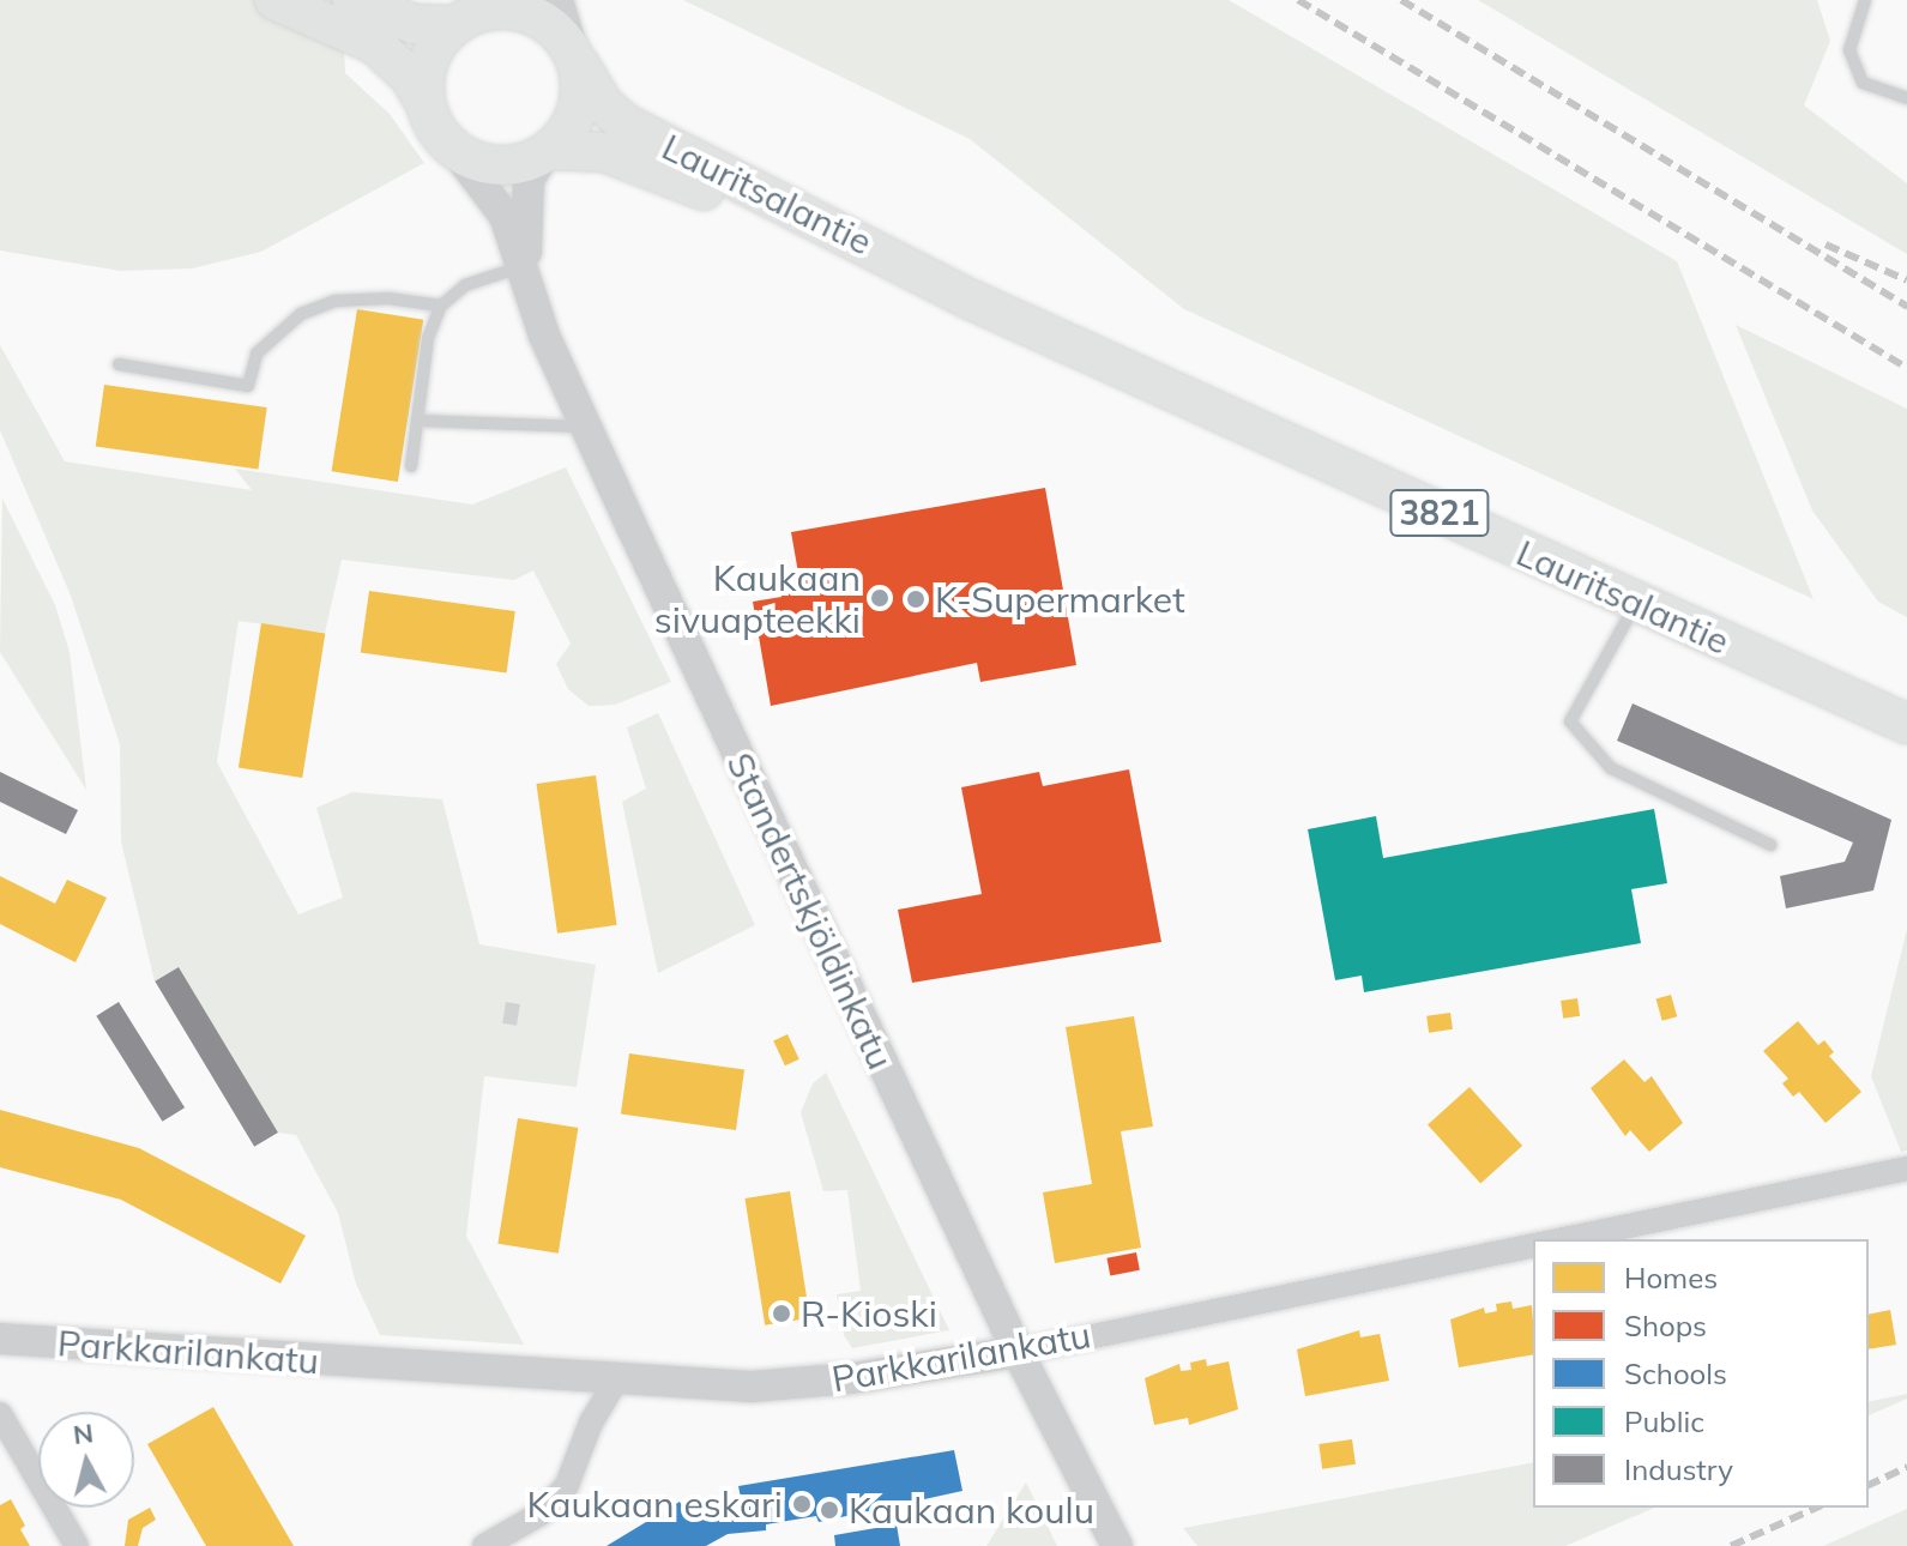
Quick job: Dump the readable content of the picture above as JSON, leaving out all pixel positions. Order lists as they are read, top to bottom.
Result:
{
  "streets": {
    "main road": ["Lauritsalantie", "3821"],
    "street": ["Standertskjöldinkatu", "Parkkarilankatu"]
  },
  "crossings": [
    ["Lauritsalantie", "Standertskjöldinkatu"],
    ["Standertskjöldinkatu", "Parkkarilankatu"]
  ],
  "places": [
    "Kaukaan sivuapteekki",
    "K-Supermarket",
    "R-Kioski",
    "Kaukaan eskari",
    "Kaukaan koulu"
  ],
  "legend": [
    "Homes",
    "Shops",
    "Schools",
    "Public",
    "Industry"
  ],
  "north": "top"
}
